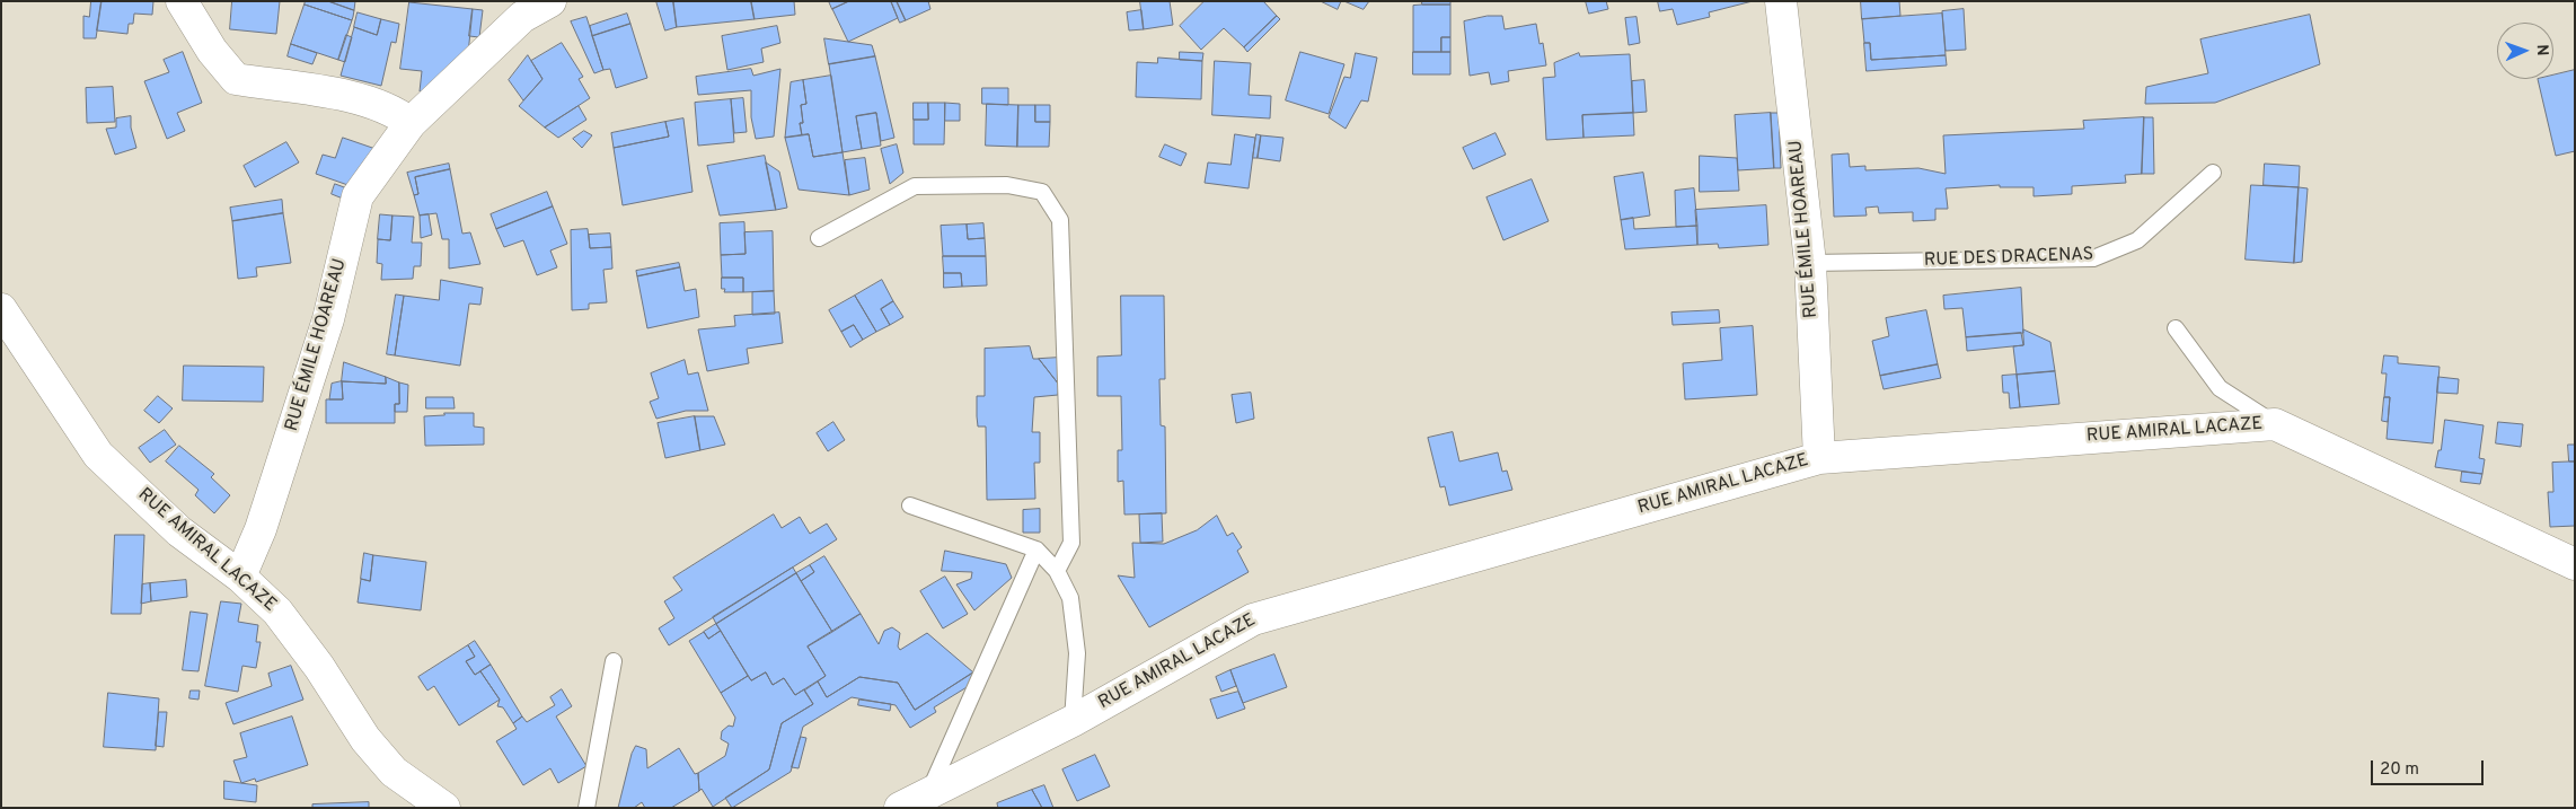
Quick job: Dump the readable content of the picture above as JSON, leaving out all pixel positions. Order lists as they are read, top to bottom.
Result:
{
  "streets": {
    "street": ["RUE ÉMILE HOAREAU", "RUE AMIRAL LACAZE"],
    "lane": ["RUE DES DRACENAS"]
  },
  "crossings": [
    ["RUE ÉMILE HOAREAU", "RUE DES DRACENAS"],
    ["RUE ÉMILE HOAREAU", "RUE AMIRAL LACAZE"]
  ],
  "scale_bar": "20 m",
  "north": "right"
}
